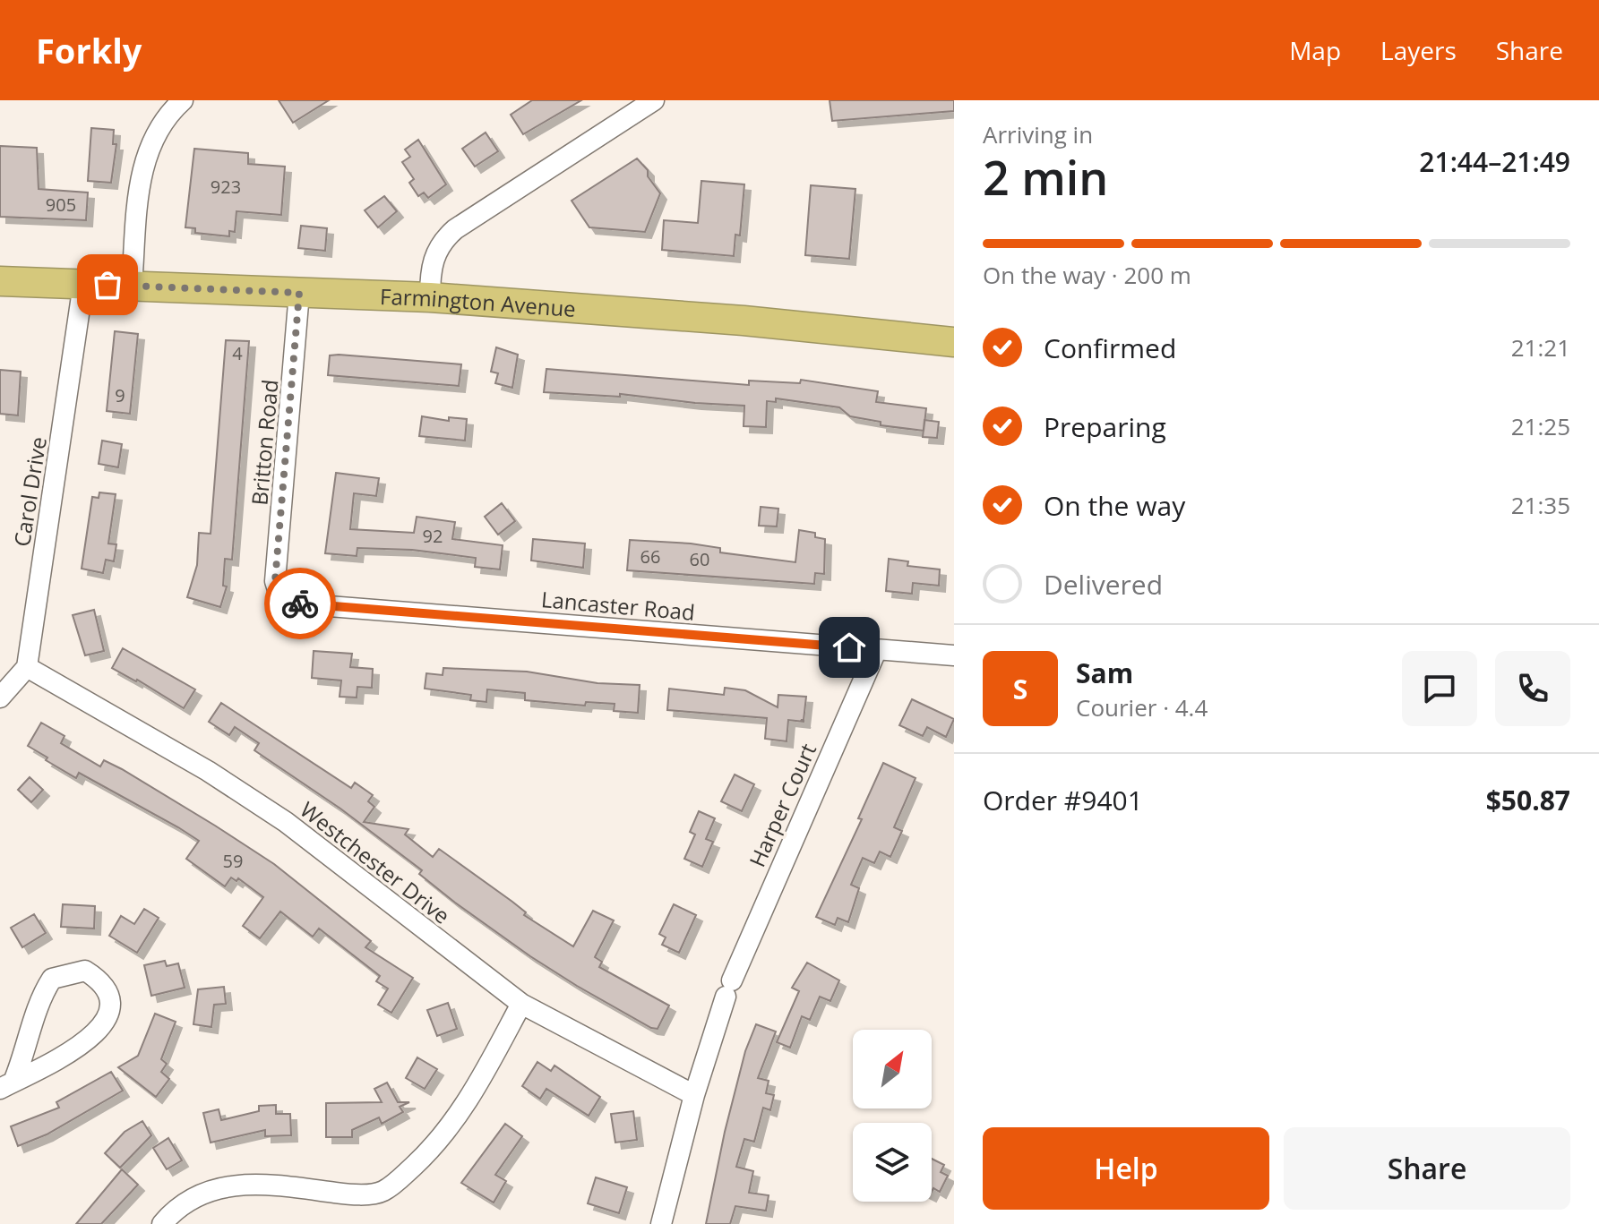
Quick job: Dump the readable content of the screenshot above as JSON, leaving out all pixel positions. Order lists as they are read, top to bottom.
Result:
{
  "streets": {
    "highway": ["Farmington Avenue"],
    "street": [
      "Britton Road",
      "Carol Drive",
      "Lancaster Road",
      "Harper Court",
      "Westchester Drive"
    ]
  },
  "crossings": [
    ["Farmington Avenue", "Britton Road"],
    ["Farmington Avenue", "Carol Drive"],
    ["Britton Road", "Lancaster Road"],
    ["Carol Drive", "Westchester Drive"],
    ["Lancaster Road", "Harper Court"],
    ["Harper Court", "Westchester Drive"]
  ],
  "house_numbers": [
    "923",
    "905",
    "4",
    "9",
    "92",
    "66",
    "60",
    "59"
  ],
  "north": "top right",
  "page": {
    "header": "Forkly",
    "nav": ["Map", "Layers", "Share"],
    "heading": ["2 min", "Arriving in", "21:44–21:49"],
    "panel": [
      "Sam",
      "Courier · 4.4",
      "Order #9401",
      "$50.87"
    ],
    "bar": "On the way · 200 m",
    "list": [
      ["Confirmed", "21:21"],
      ["Preparing", "21:25"],
      ["On the way", "21:35"],
      "Delivered"
    ],
    "round": "S",
    "buttons": ["Help", "Share"]
  }
}
